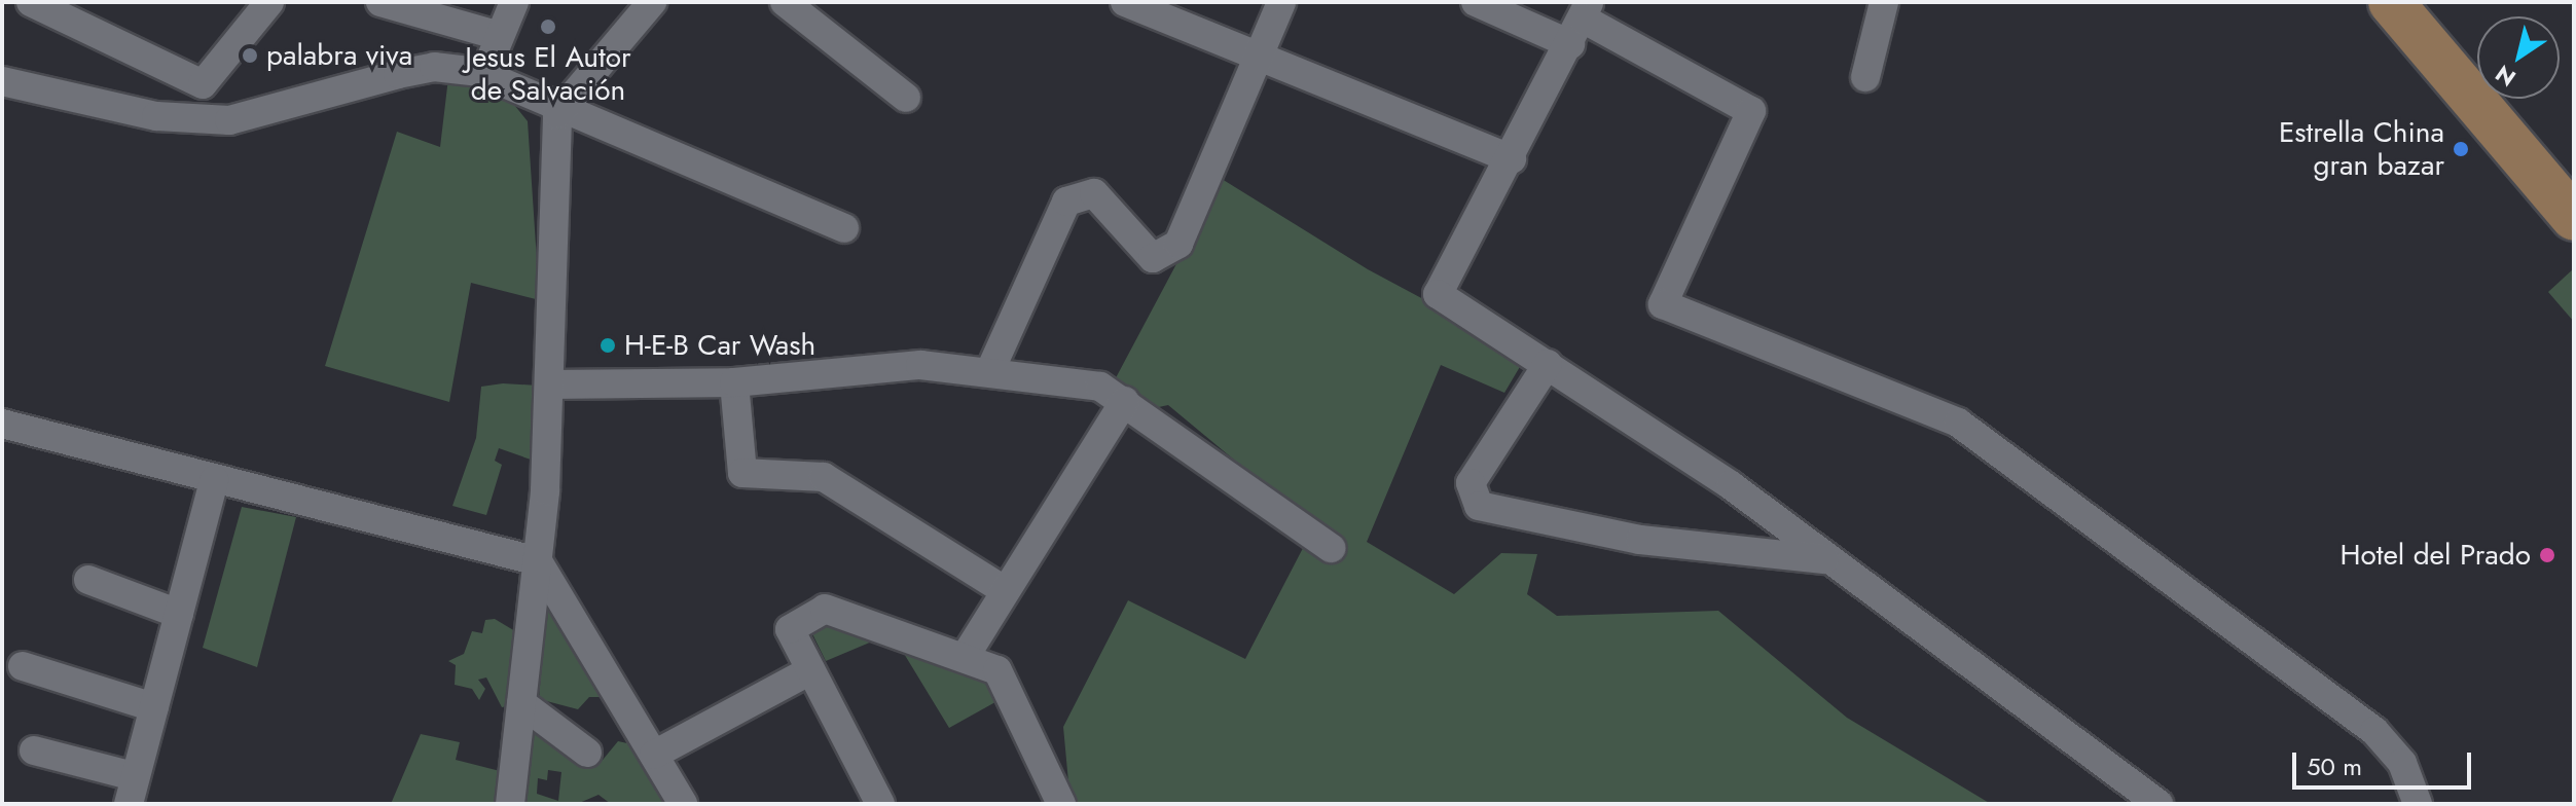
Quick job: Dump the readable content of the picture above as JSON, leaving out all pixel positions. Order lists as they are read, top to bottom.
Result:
{
  "places": [
    "Jesus El Autor de Salvación",
    "palabra viva",
    "Estrella China gran bazar",
    "H-E-B Car Wash",
    "Hotel del Prado"
  ],
  "scale_bar": "50 m",
  "north": "bottom left"
}
